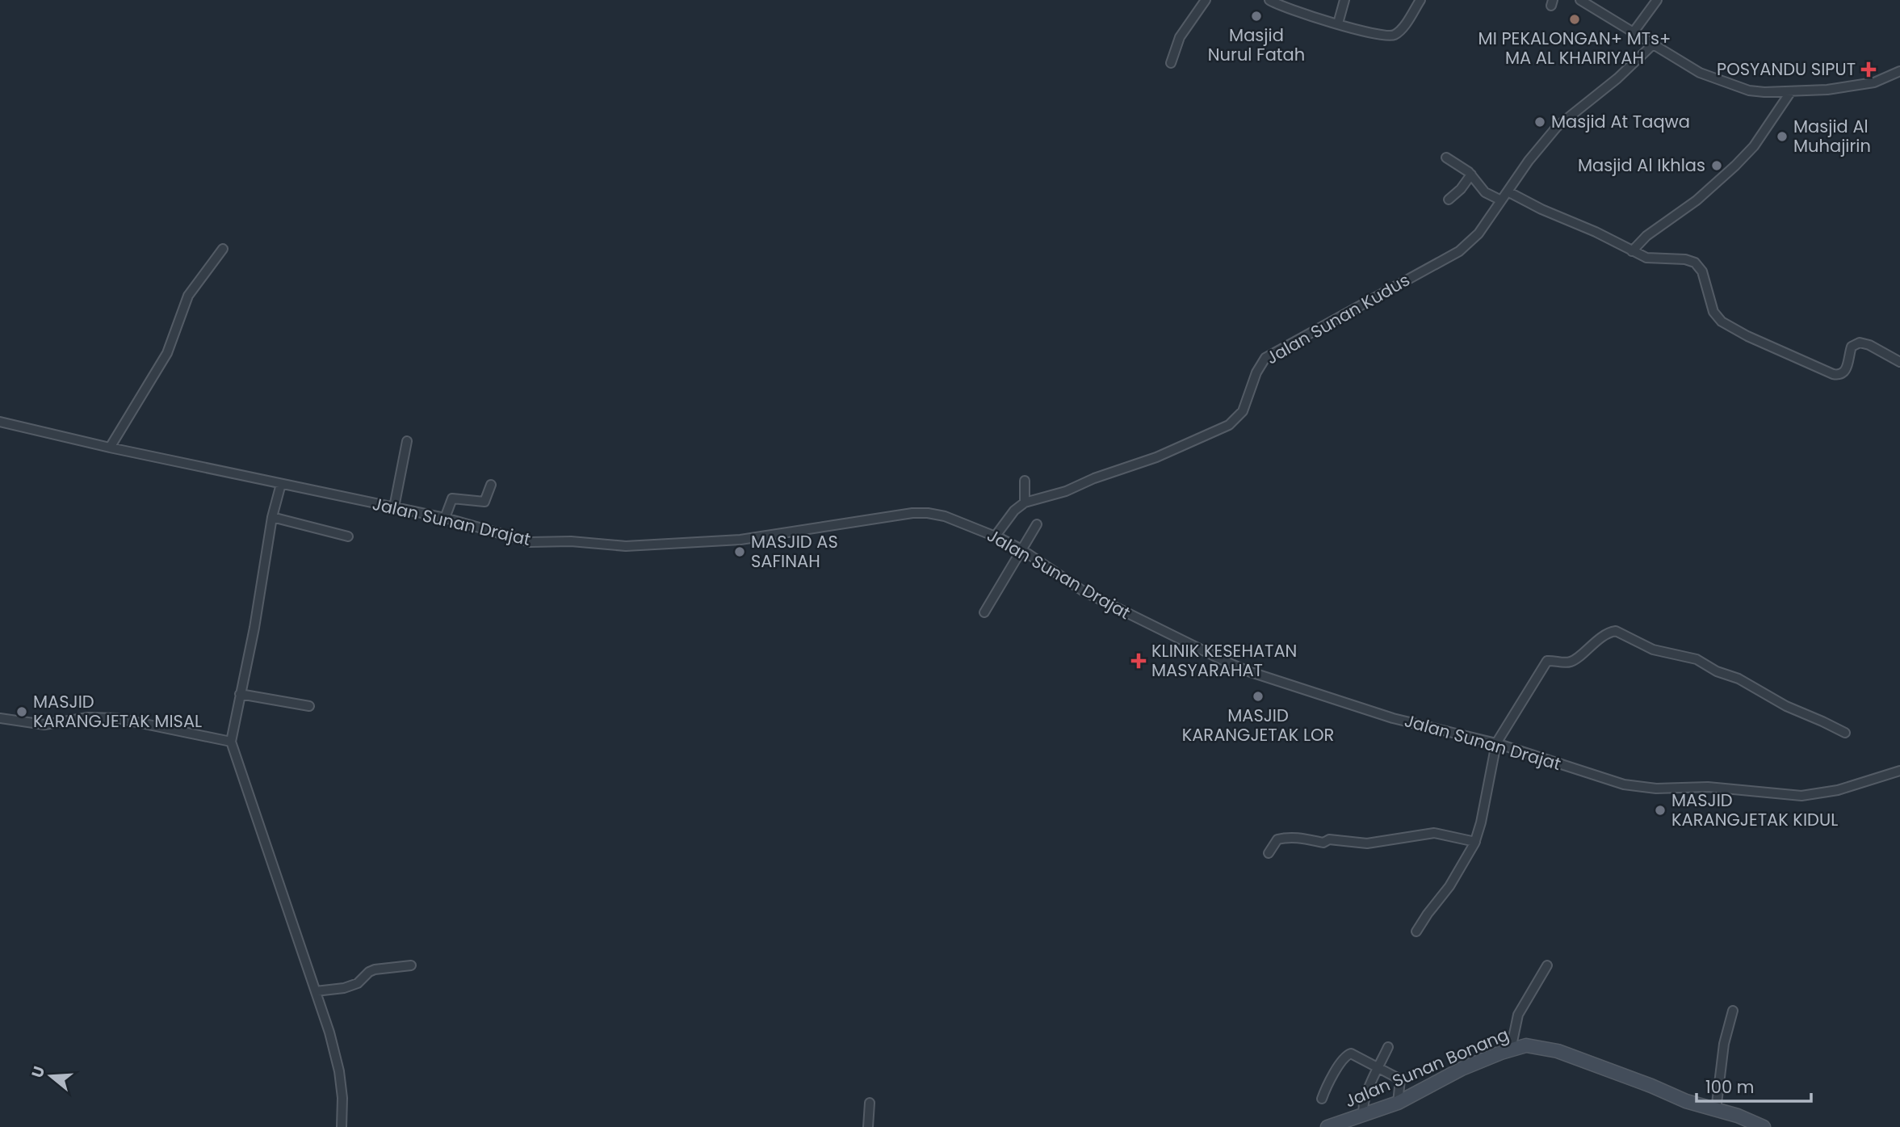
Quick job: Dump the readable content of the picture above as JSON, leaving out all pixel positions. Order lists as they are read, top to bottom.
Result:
{
  "streets": {
    "street": ["Jalan Sunan Kudus", "Jalan Sunan Drajat", "Jalan Sunan Bonang"]
  },
  "places": {
    "other": [
      "Masjid Nurul Fatah",
      "MI PEKALONGAN+ MTs+ MA AL KHAIRIYAH",
      "Masjid At Taqwa",
      "Masjid Al Muhajirin",
      "Masjid Al Ikhlas",
      "MASJID AS SAFINAH",
      "MASJID KARANGJETAK LOR",
      "MASJID KARANGJETAK MISAL",
      "MASJID KARANGJETAK KIDUL"
    ],
    "health": ["POSYANDU SIPUT", "KLINIK KESEHATAN MASYARAHAT"]
  },
  "scale_bar": "100 m",
  "north": "left"
}
